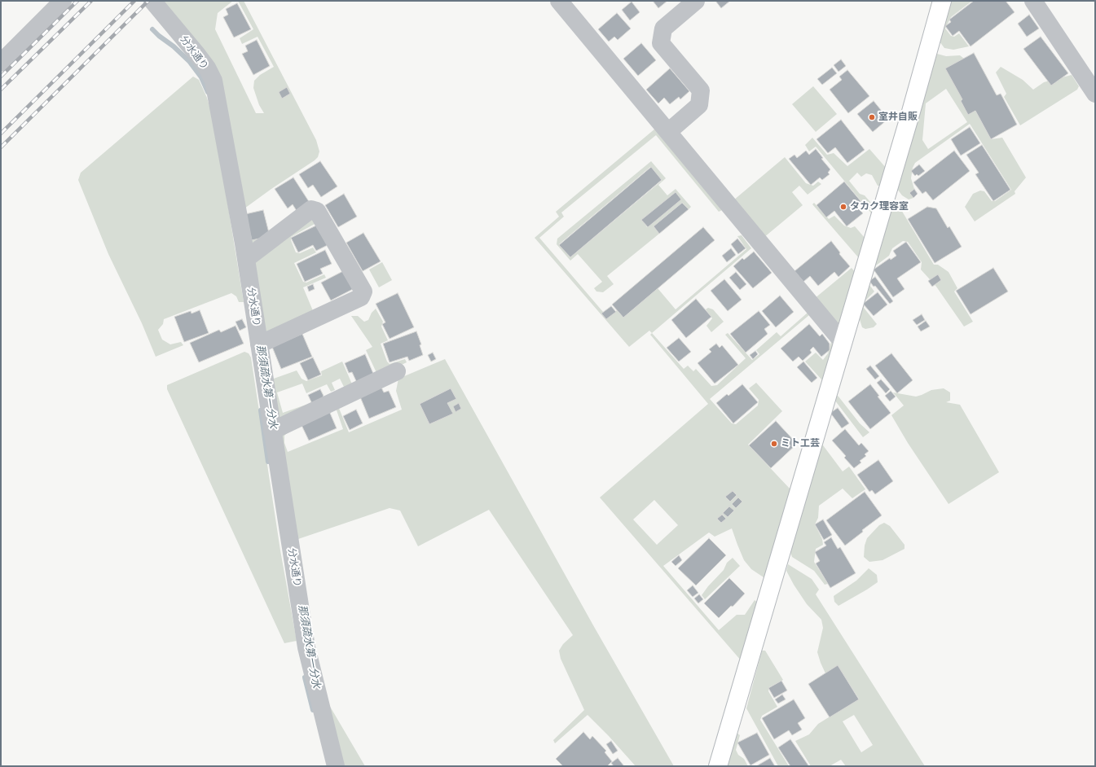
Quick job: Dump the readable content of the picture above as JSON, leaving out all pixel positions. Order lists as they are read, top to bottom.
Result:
{
  "streets": {
    "street": ["分水通り"]
  },
  "water": ["那須疏水第一分水"],
  "places": ["室井自販", "タカク理容室", "ミト工芸"]
}
